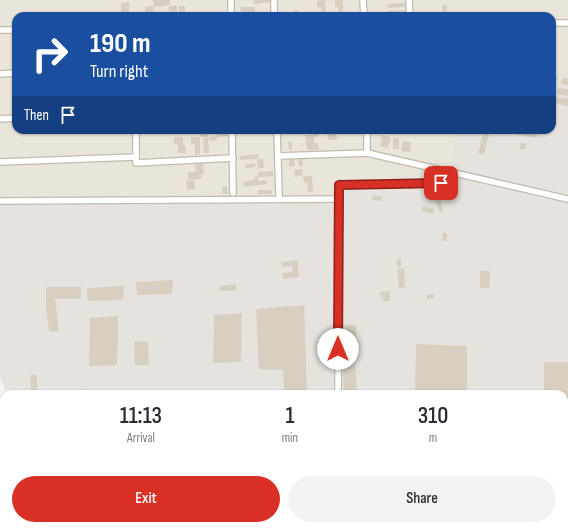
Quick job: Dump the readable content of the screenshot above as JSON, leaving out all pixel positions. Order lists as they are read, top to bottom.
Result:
{
  "page": {
    "turn": ["190 m", "Turn right"],
    "then": "Then",
    "eta": [
      "11:13",
      "Arrival",
      "1",
      "min",
      "310",
      "m"
    ],
    "buttons": ["Exit", "Share"]
  }
}
